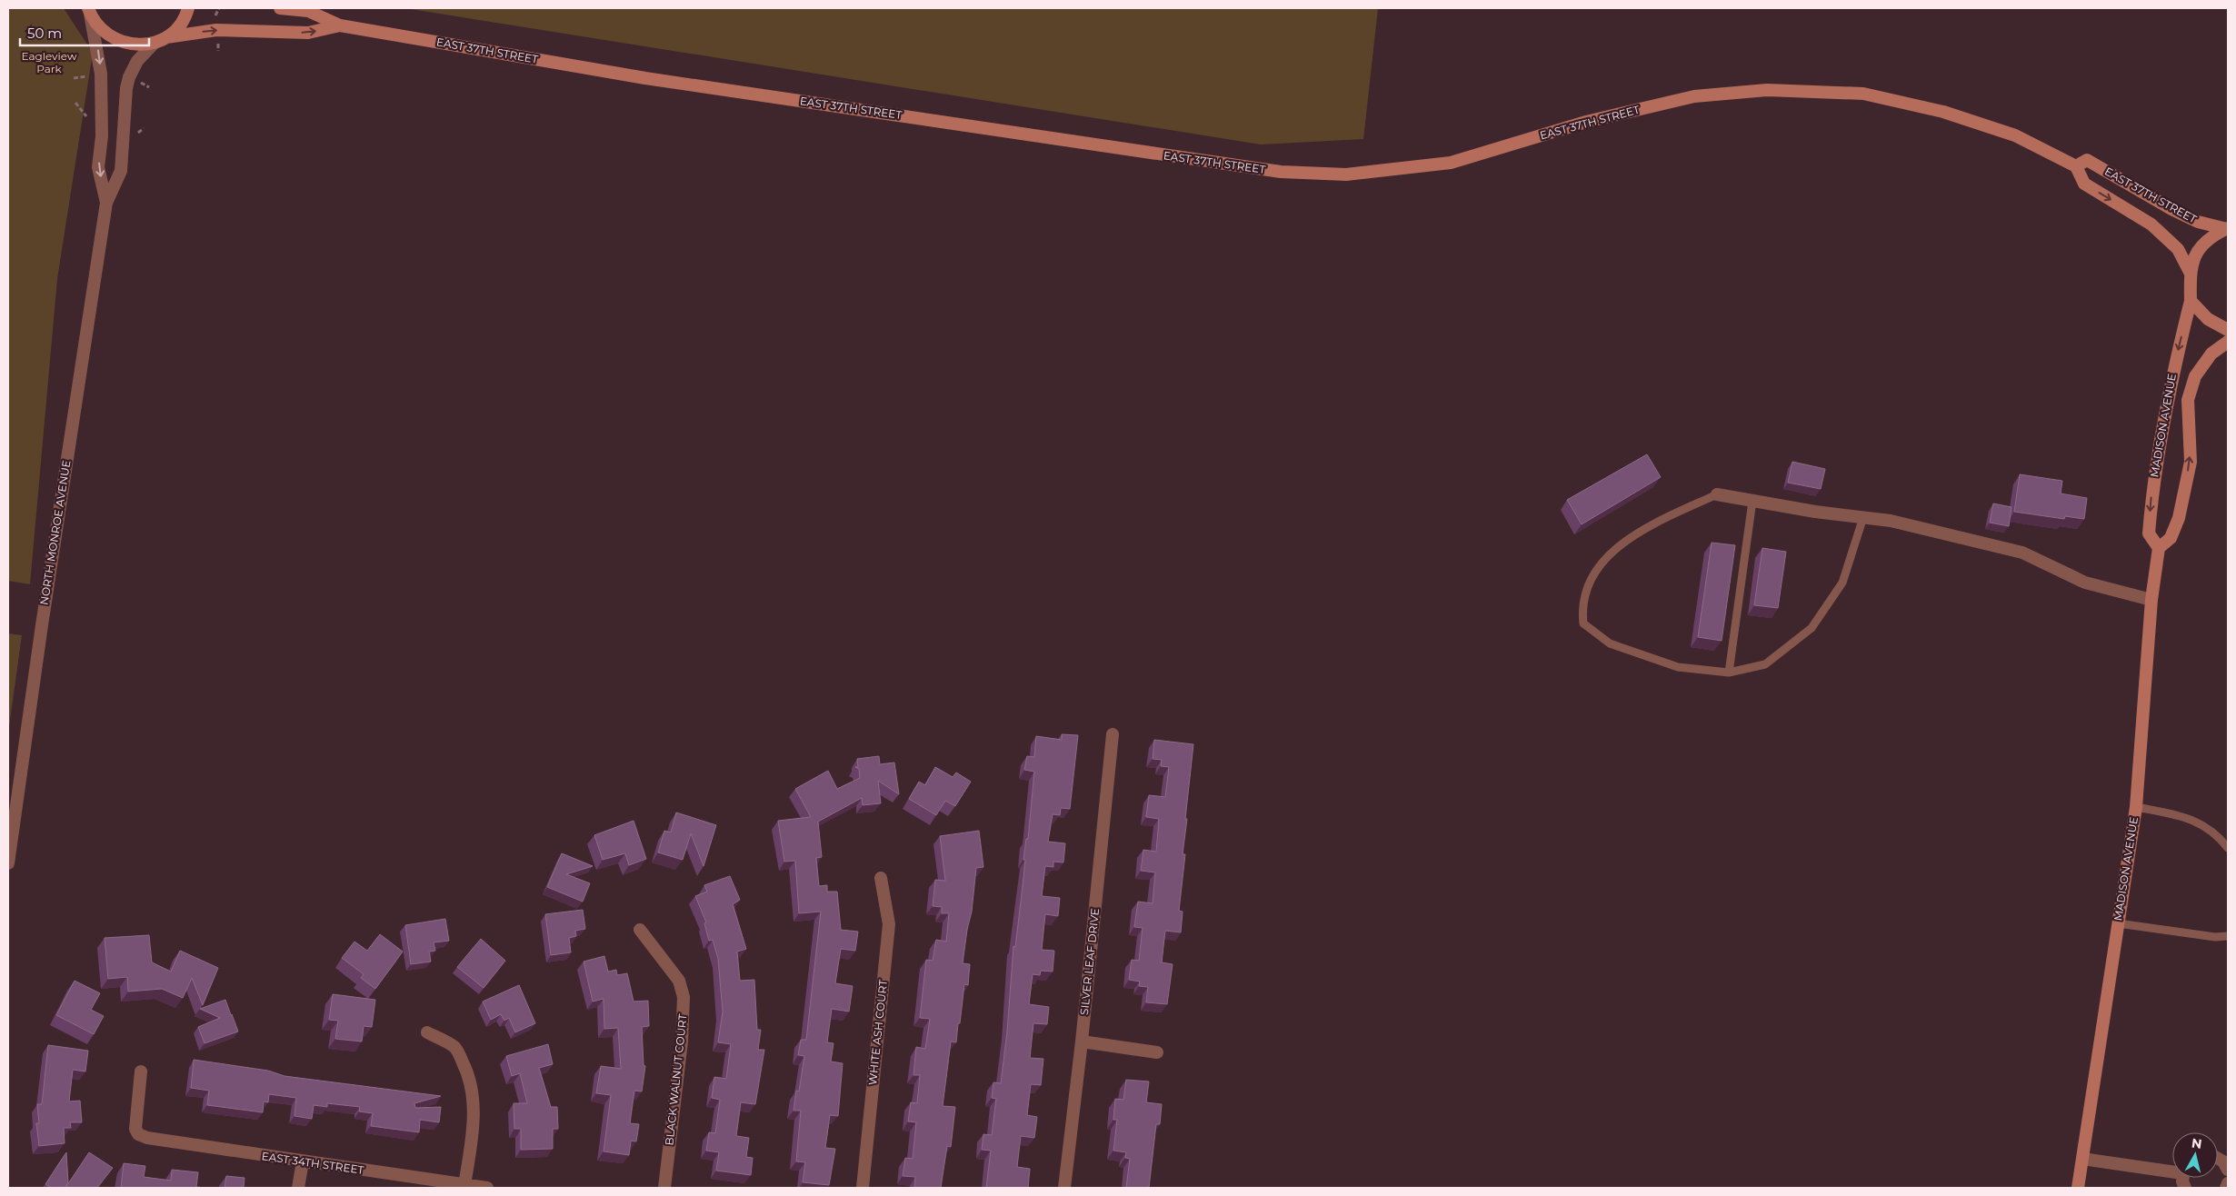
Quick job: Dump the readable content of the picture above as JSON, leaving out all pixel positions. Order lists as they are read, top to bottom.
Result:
{
  "streets": {
    "main road": ["EAST 37TH STREET", "MADISON AVENUE"],
    "street": [
      "NORTH MONROE AVENUE",
      "SILVER LEAF DRIVE",
      "WHITE ASH COURT",
      "BLACK WALNUT COURT",
      "EAST 34TH STREET"
    ]
  },
  "crossings": [
    ["EAST 37TH STREET", "MADISON AVENUE"],
    ["EAST 37TH STREET", "NORTH MONROE AVENUE"]
  ],
  "parks": ["Eagleview Park"],
  "scale_bar": "50 m",
  "north": "top"
}
